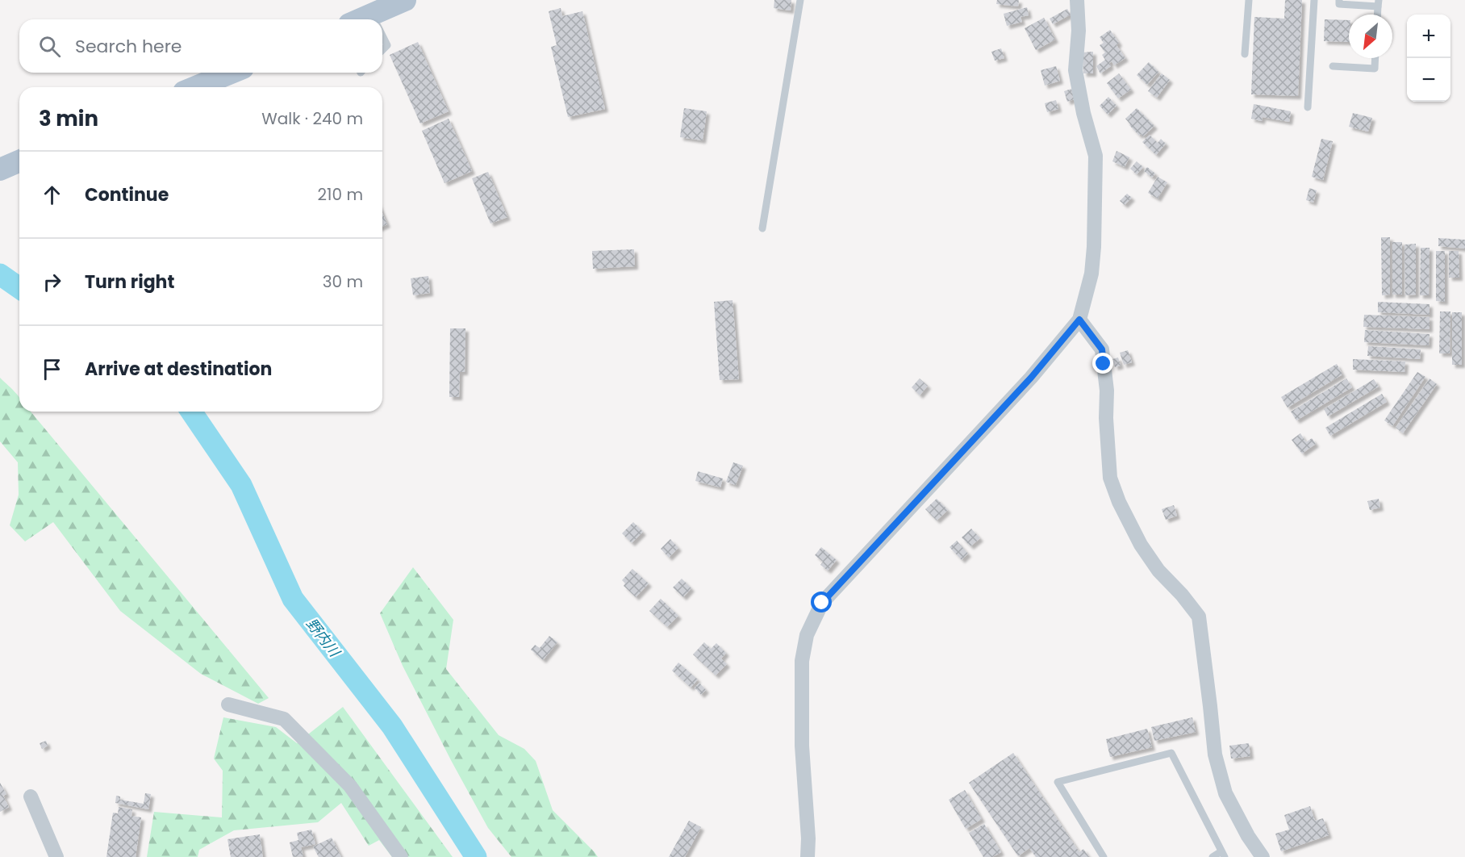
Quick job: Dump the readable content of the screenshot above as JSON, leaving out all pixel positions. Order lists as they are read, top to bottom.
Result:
{
  "water": ["野内川"],
  "north": "bottom left",
  "page": {
    "map_buttons": ["+", "−"],
    "search": "Search here",
    "heading": ["3 min", "Walk · 240 m"],
    "list": [
      ["Continue", "210 m"],
      ["Turn right", "30 m"],
      "Arrive at destination"
    ]
  }
}
